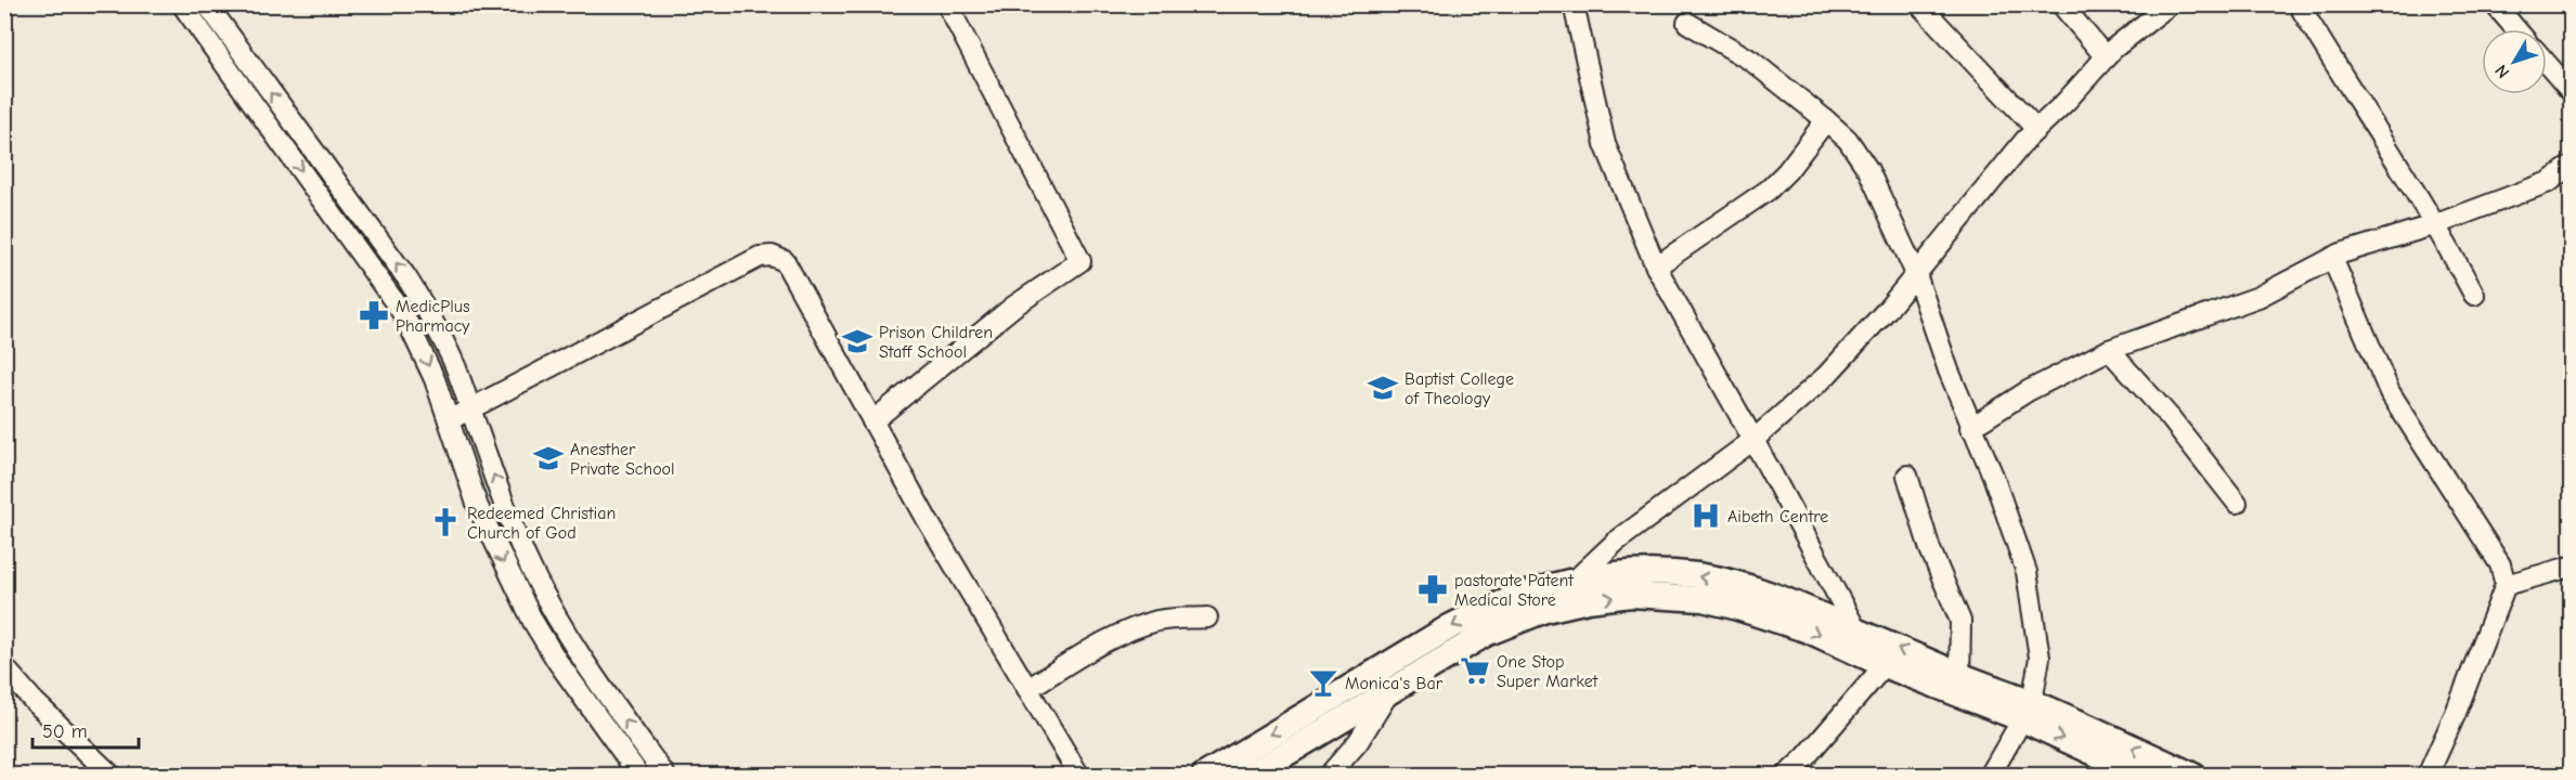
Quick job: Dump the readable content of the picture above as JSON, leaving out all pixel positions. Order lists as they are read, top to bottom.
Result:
{
  "places": {
    "pharmacy": ["MedicPlus Pharmacy", "pastorate Patent Medical Store"],
    "school or university": ["Prison Children Staff School", "Baptist College of Theology", "Anesther Private School"],
    "hospital": ["Aibeth Centre"],
    "church": ["Redeemed Christian Church of God"],
    "supermarket": ["One Stop Super Market"],
    "bar": ["Monica's Bar"]
  },
  "scale_bar": "50 m",
  "north": "bottom left"
}
